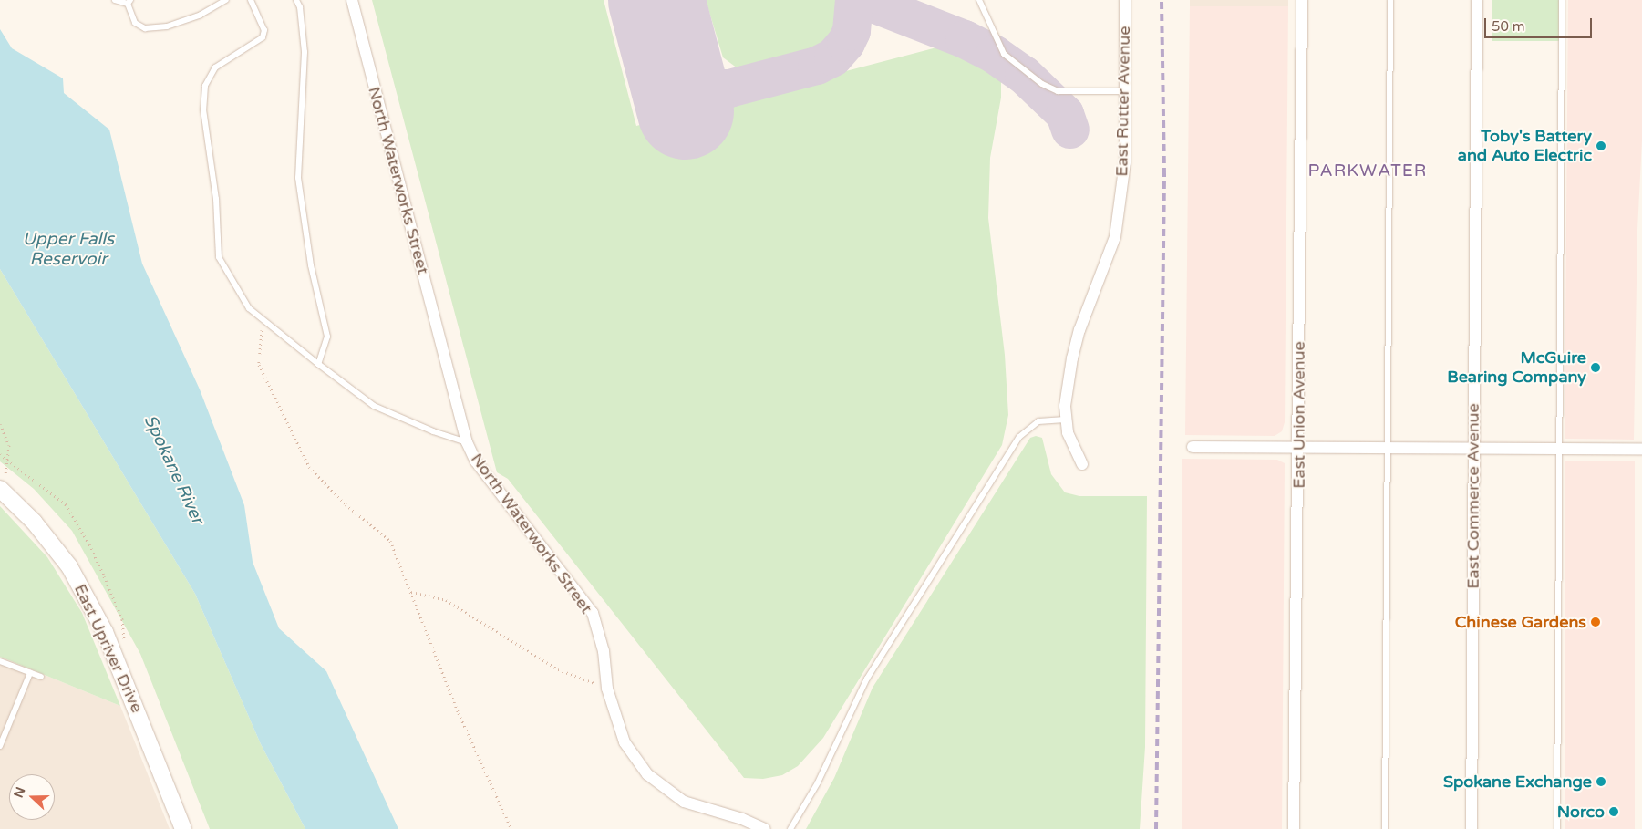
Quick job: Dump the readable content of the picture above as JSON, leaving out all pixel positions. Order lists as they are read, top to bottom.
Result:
{
  "streets": {
    "street": [
      "East Rutter Avenue",
      "North Waterworks Street",
      "East Union Avenue",
      "East Commerce Avenue",
      "East Upriver Drive"
    ]
  },
  "districts": ["PARKWATER"],
  "water": ["Upper Falls Reservoir", "Spokane River"],
  "places": [
    "Toby's Battery and Auto Electric",
    "McGuire Bearing Company",
    "Chinese Gardens",
    "Spokane Exchange",
    "Norco"
  ],
  "scale_bar": "50 m",
  "north": "left"
}
